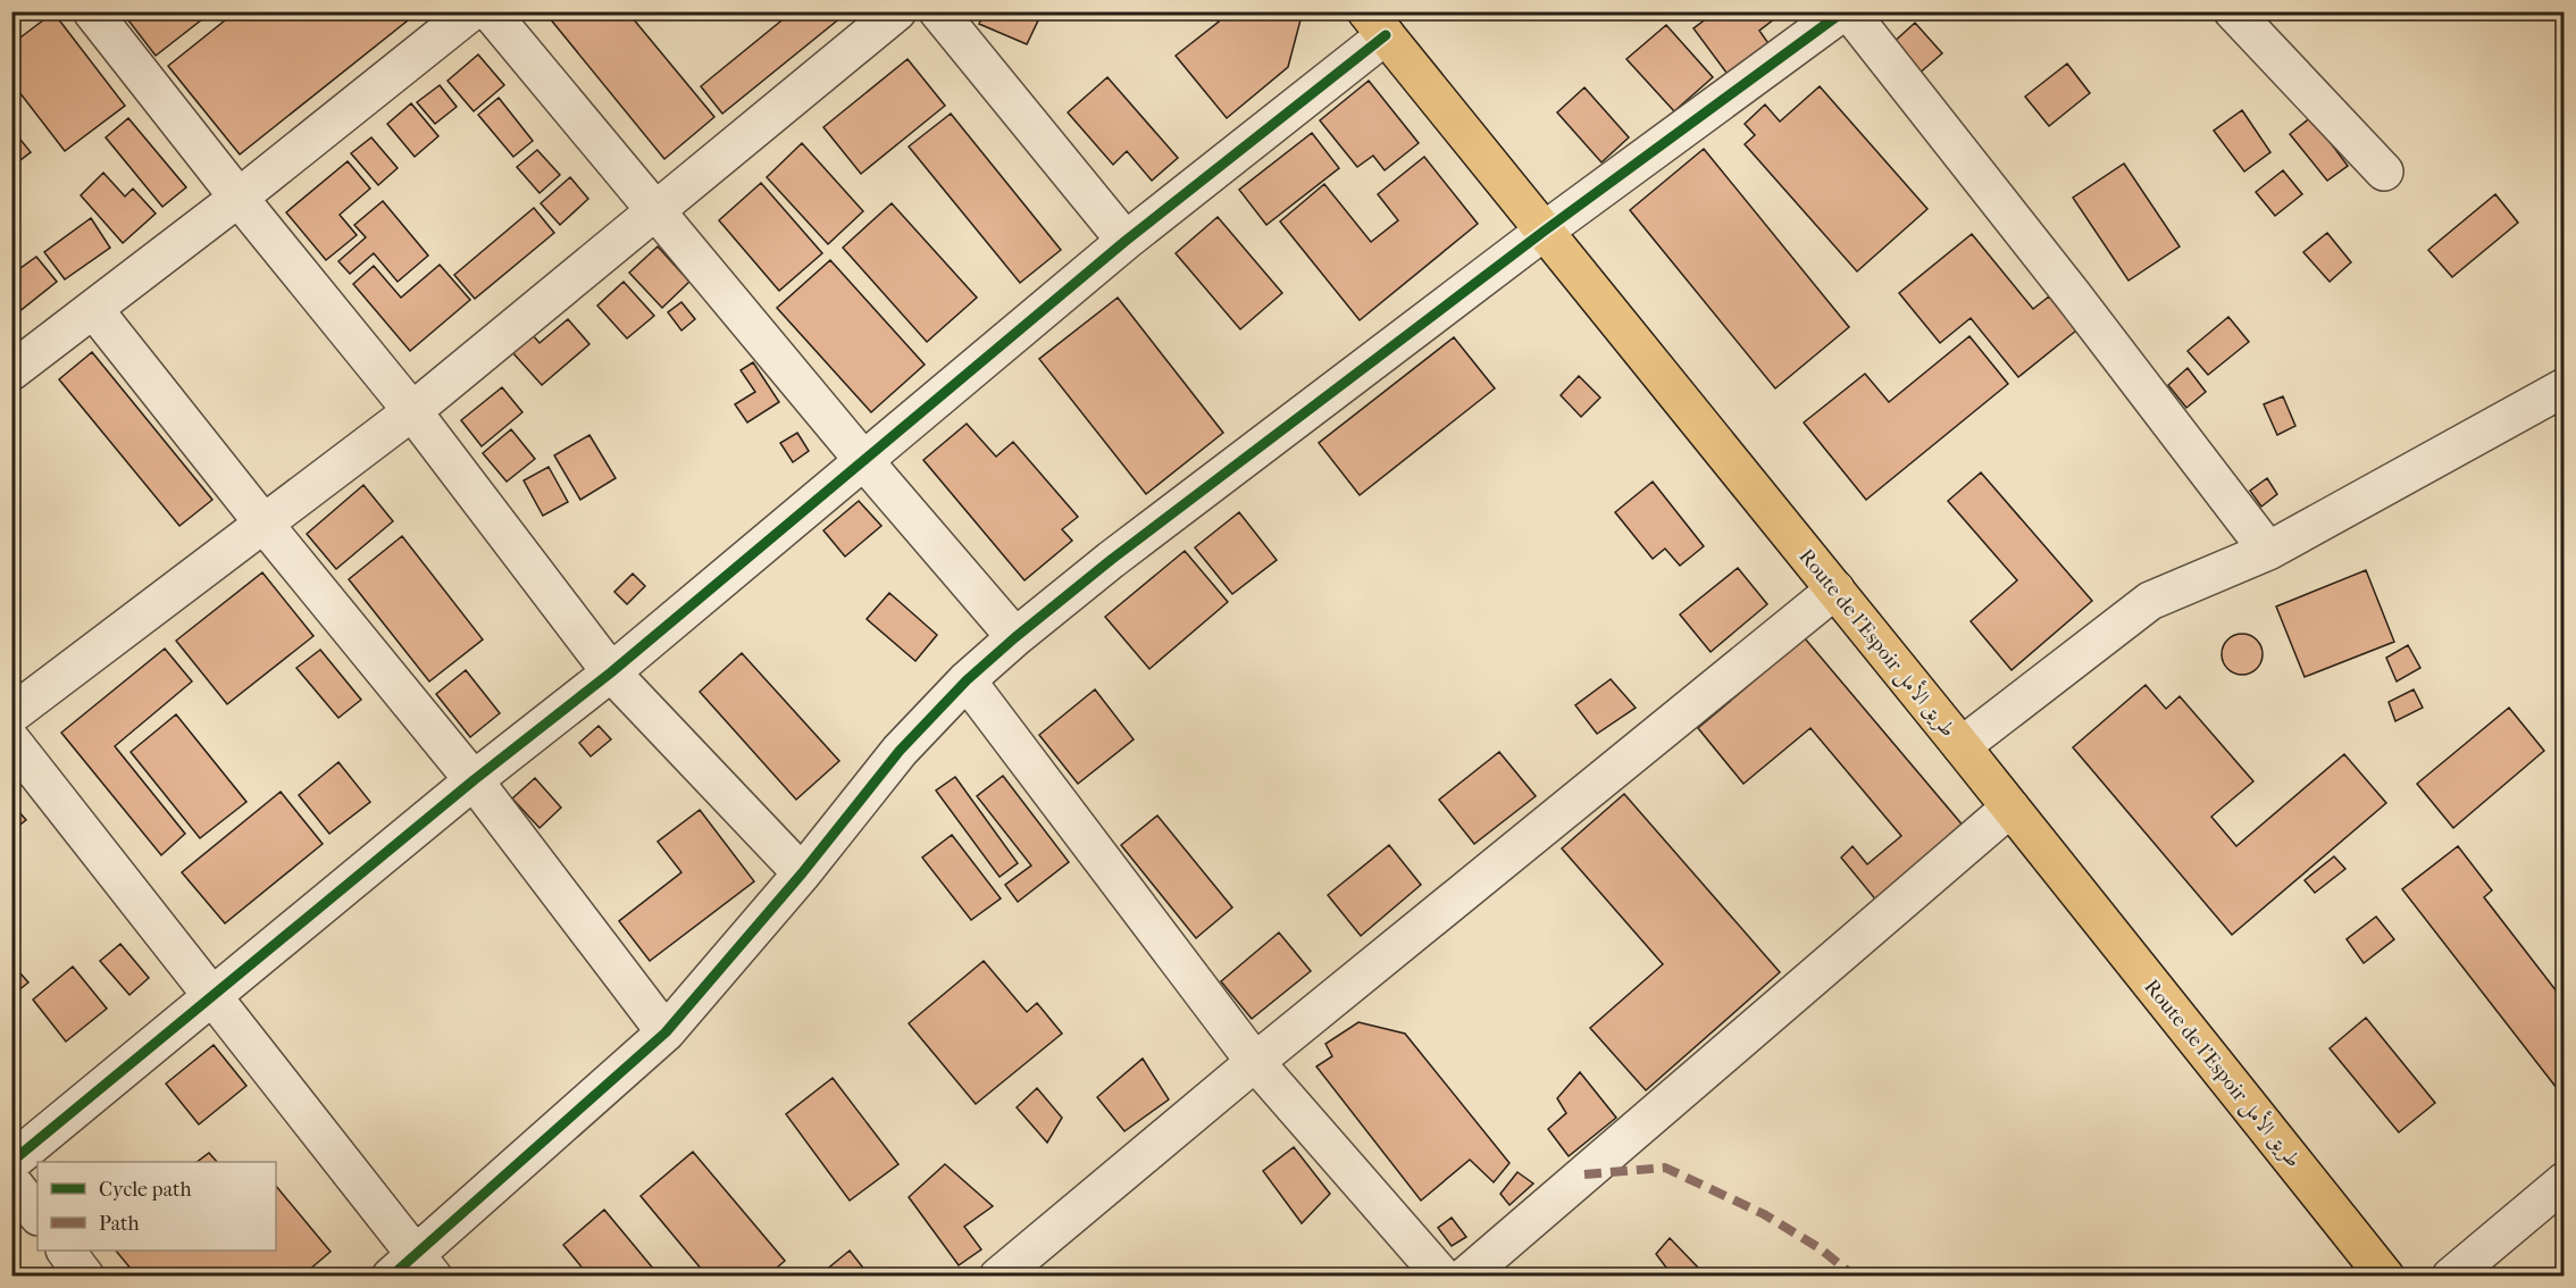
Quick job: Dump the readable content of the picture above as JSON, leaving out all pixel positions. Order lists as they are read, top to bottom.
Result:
{
  "streets": {
    "highway": ["Route de l’Espoir طريق الأمل"]
  },
  "legend": ["Cycle path", "Path"]
}
